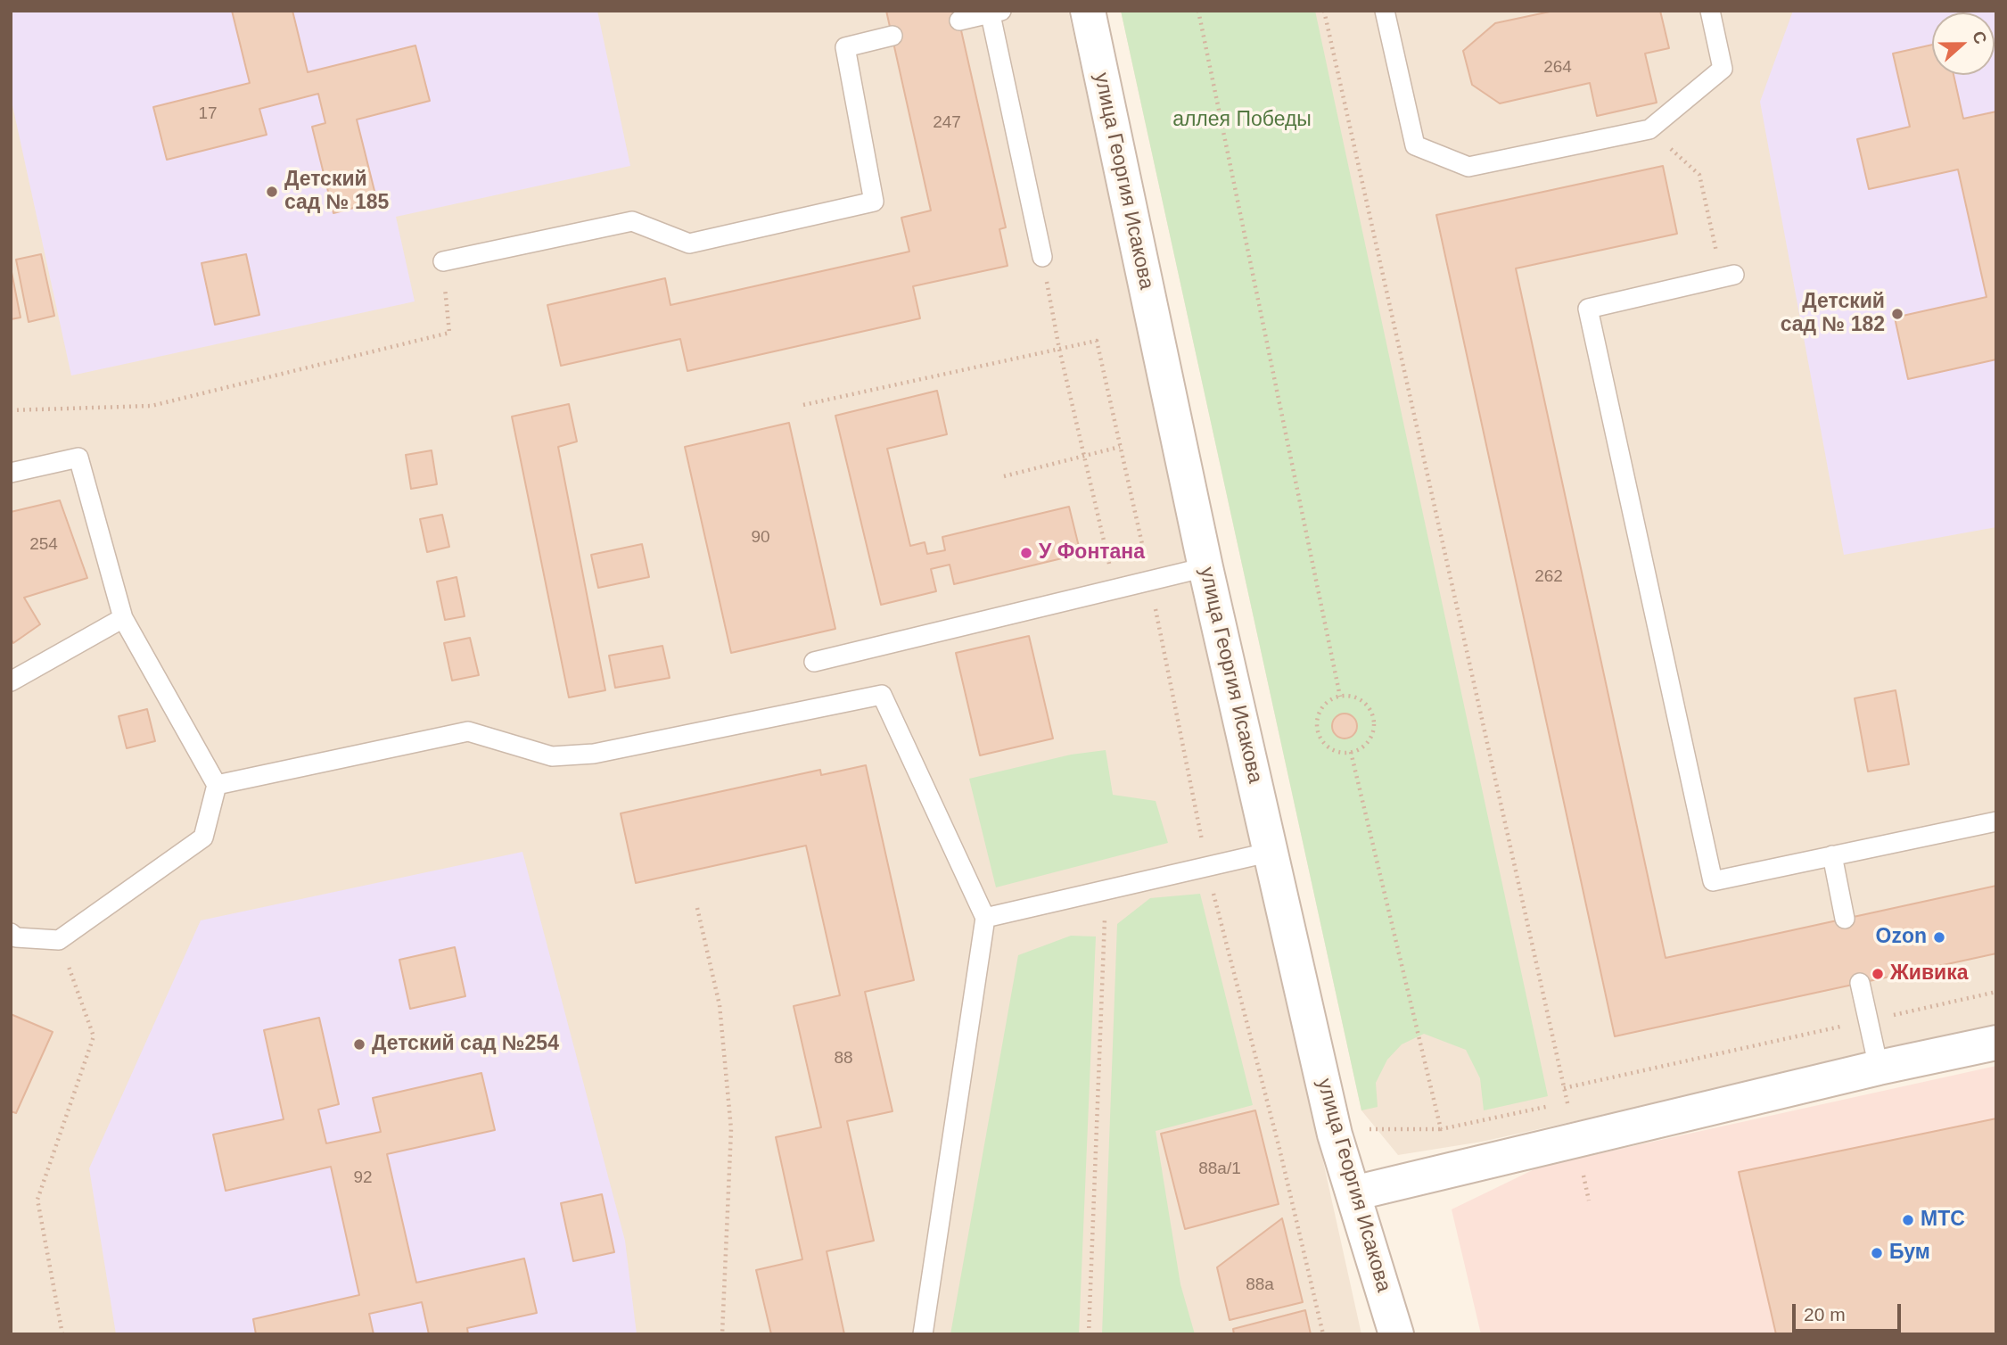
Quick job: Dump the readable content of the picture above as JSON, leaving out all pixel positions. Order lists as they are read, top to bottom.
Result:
{
  "streets": {
    "street": ["улица Георгия Исакова"]
  },
  "parks": ["аллея Победы"],
  "places": [
    "Детский сад № 185",
    "Детский сад № 182",
    "У Фонтана",
    "Ozon",
    "Живика",
    "Детский сад №254",
    "МТС",
    "Бум"
  ],
  "house_numbers": [
    "264",
    "17",
    "247",
    "90",
    "254",
    "262",
    "88",
    "88а/1",
    "92",
    "88а"
  ],
  "scale_bar": "20 m",
  "north": "right"
}
